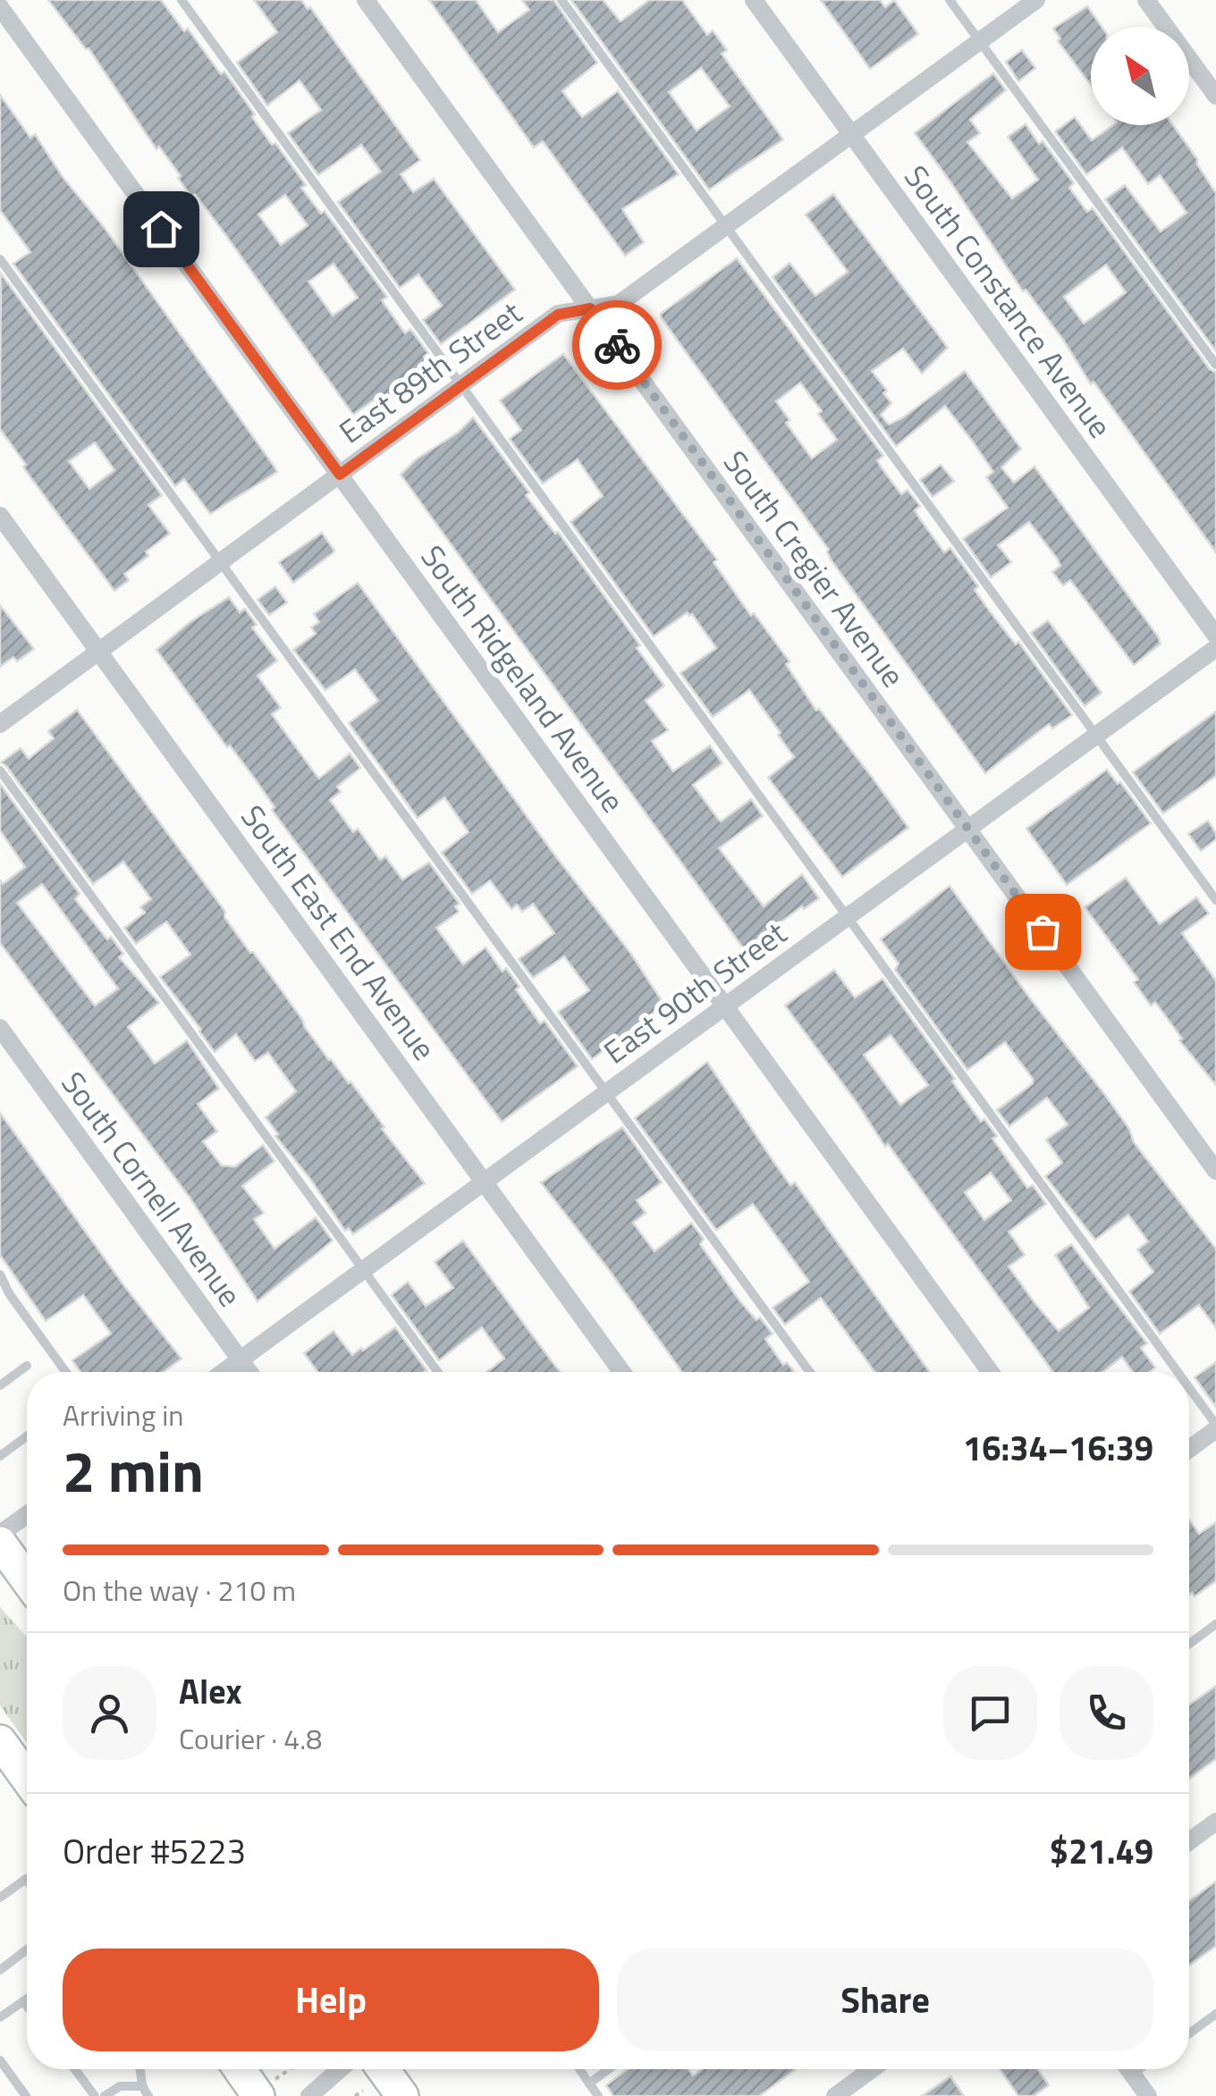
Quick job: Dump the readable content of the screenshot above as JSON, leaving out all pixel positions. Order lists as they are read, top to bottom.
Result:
{
  "streets": {
    "street": [
      "South Constance Avenue",
      "East 89th Street",
      "South Cregier Avenue",
      "South Ridgeland Avenue",
      "South East End Avenue",
      "East 90th Street",
      "South Cornell Avenue"
    ]
  },
  "crossings": [
    ["South Constance Avenue", "East 89th Street"],
    ["East 89th Street", "South Cregier Avenue"],
    ["East 89th Street", "South Ridgeland Avenue"],
    ["East 89th Street", "South East End Avenue"],
    ["South Cregier Avenue", "East 90th Street"],
    ["South Ridgeland Avenue", "East 90th Street"],
    ["South East End Avenue", "East 90th Street"],
    ["East 90th Street", "South Cornell Avenue"]
  ],
  "north": "top left",
  "page": {
    "heading": ["2 min", "Arriving in", "16:34–16:39"],
    "panel": [
      "Alex",
      "Courier · 4.8",
      "Order #5223",
      "$21.49"
    ],
    "bar": "On the way · 210 m",
    "buttons": ["Help", "Share"]
  }
}
